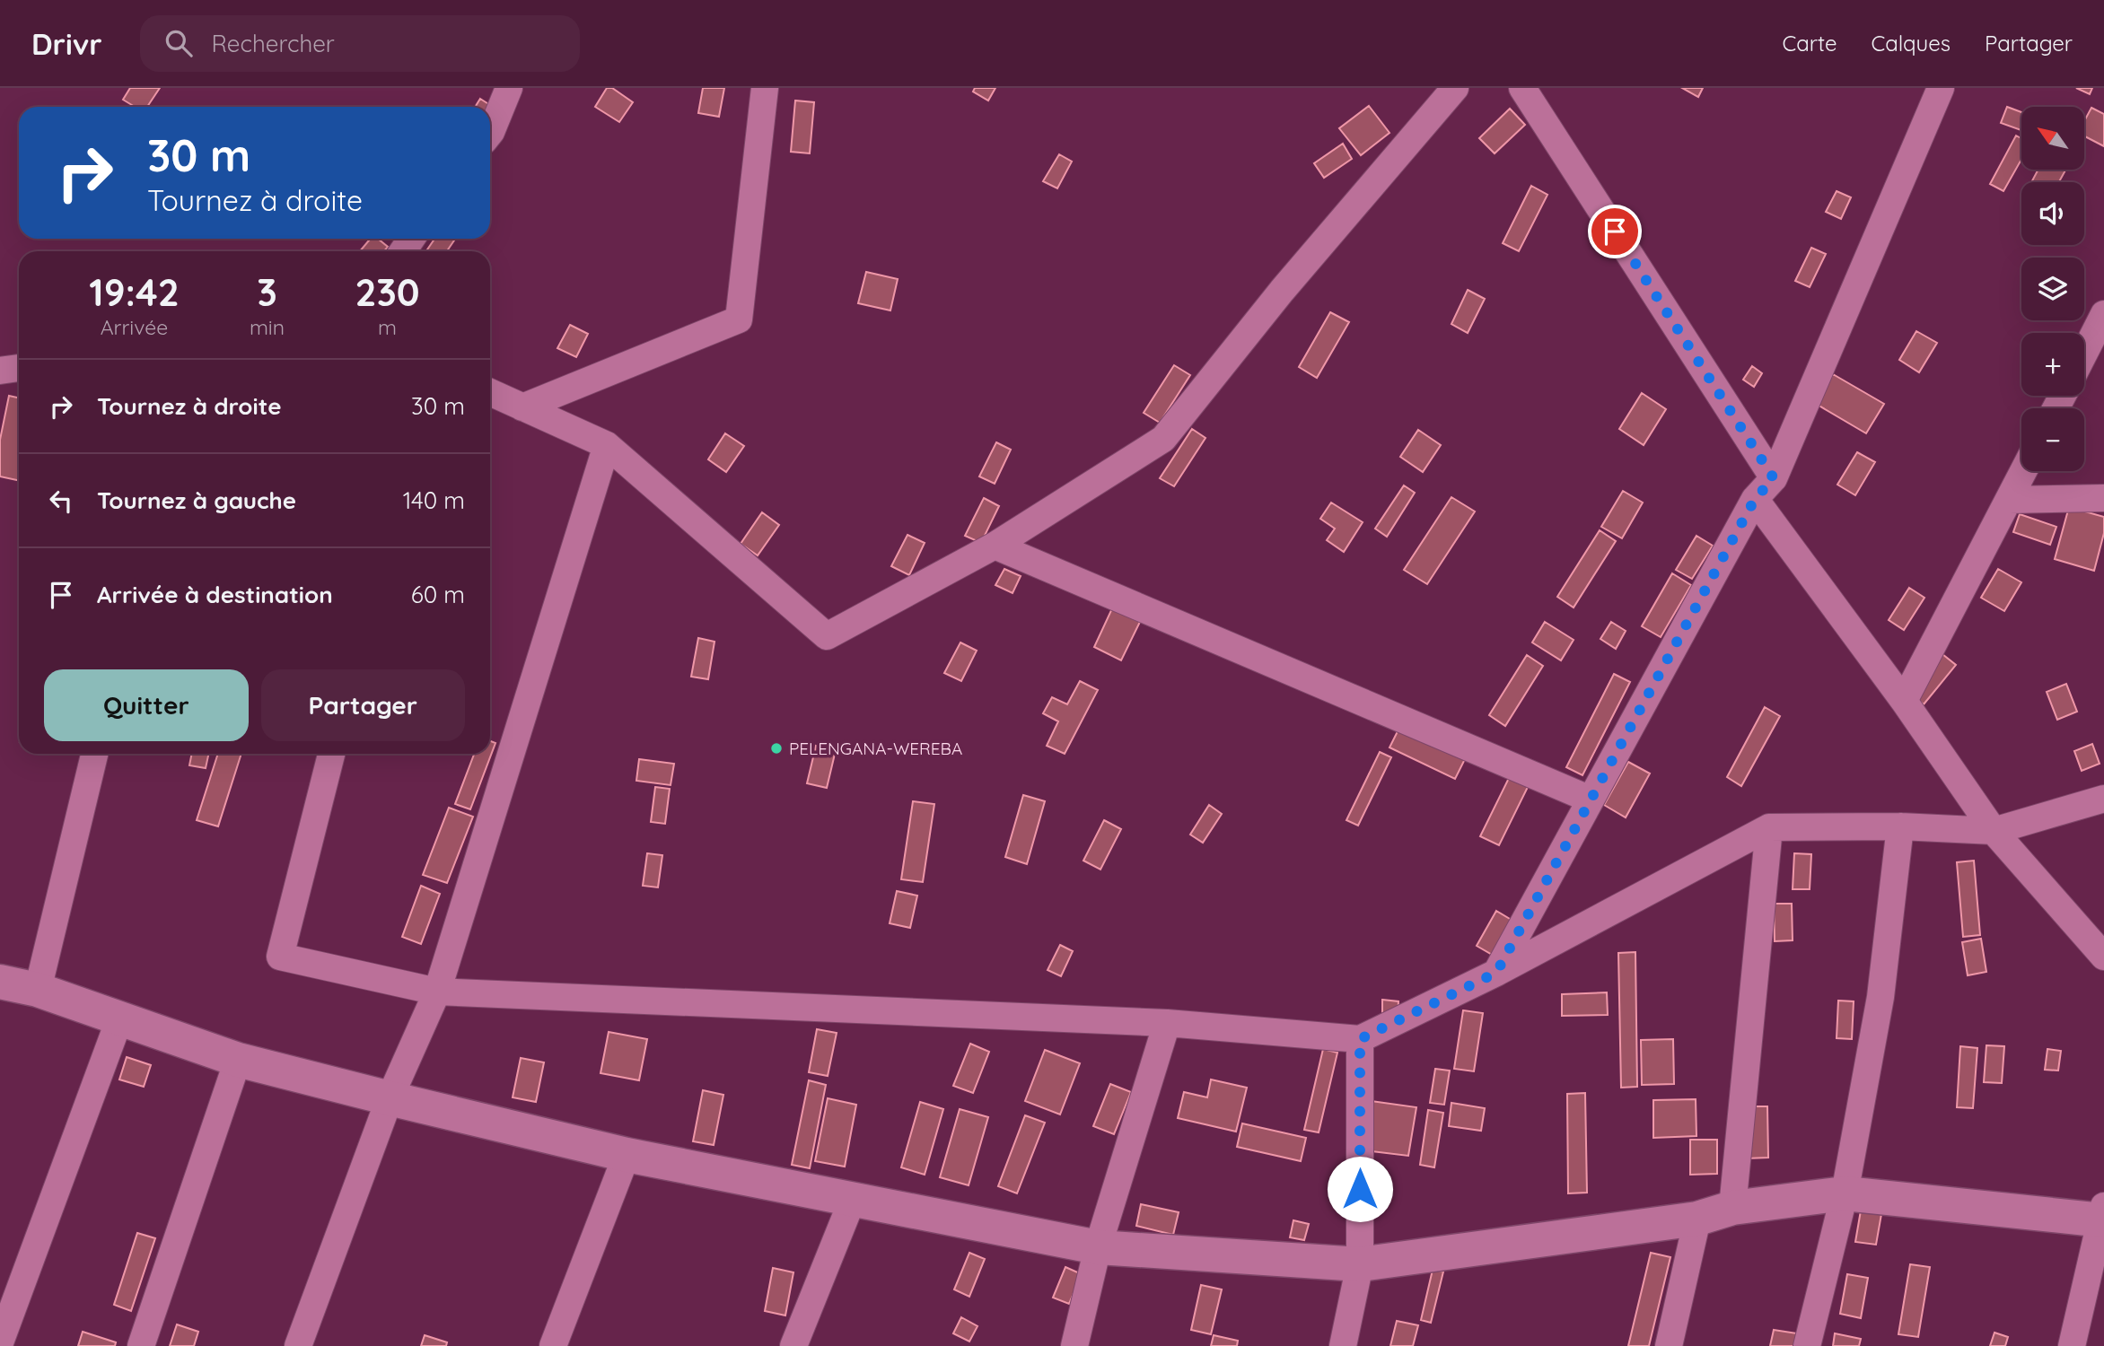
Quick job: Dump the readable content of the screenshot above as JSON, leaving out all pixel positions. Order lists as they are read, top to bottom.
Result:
{
  "places": ["PELENGANA-WEREBA"],
  "north": "top left",
  "page": {
    "header": "Drivr",
    "search": "Rechercher",
    "nav": ["Carte", "Calques", "Partager"],
    "map_buttons": ["+", "−"],
    "turn": ["30 m", "Tournez à droite"],
    "eta": [
      "19:42",
      "Arrivée",
      "3",
      "min",
      "230",
      "m"
    ],
    "list": [
      {
        "name": "Tournez à droite",
        "value": "30 m"
      },
      {
        "name": "Tournez à gauche",
        "value": "140 m"
      },
      {
        "name": "Arrivée à destination",
        "value": "60 m"
      }
    ],
    "buttons": ["Quitter", "Partager"]
  }
}
